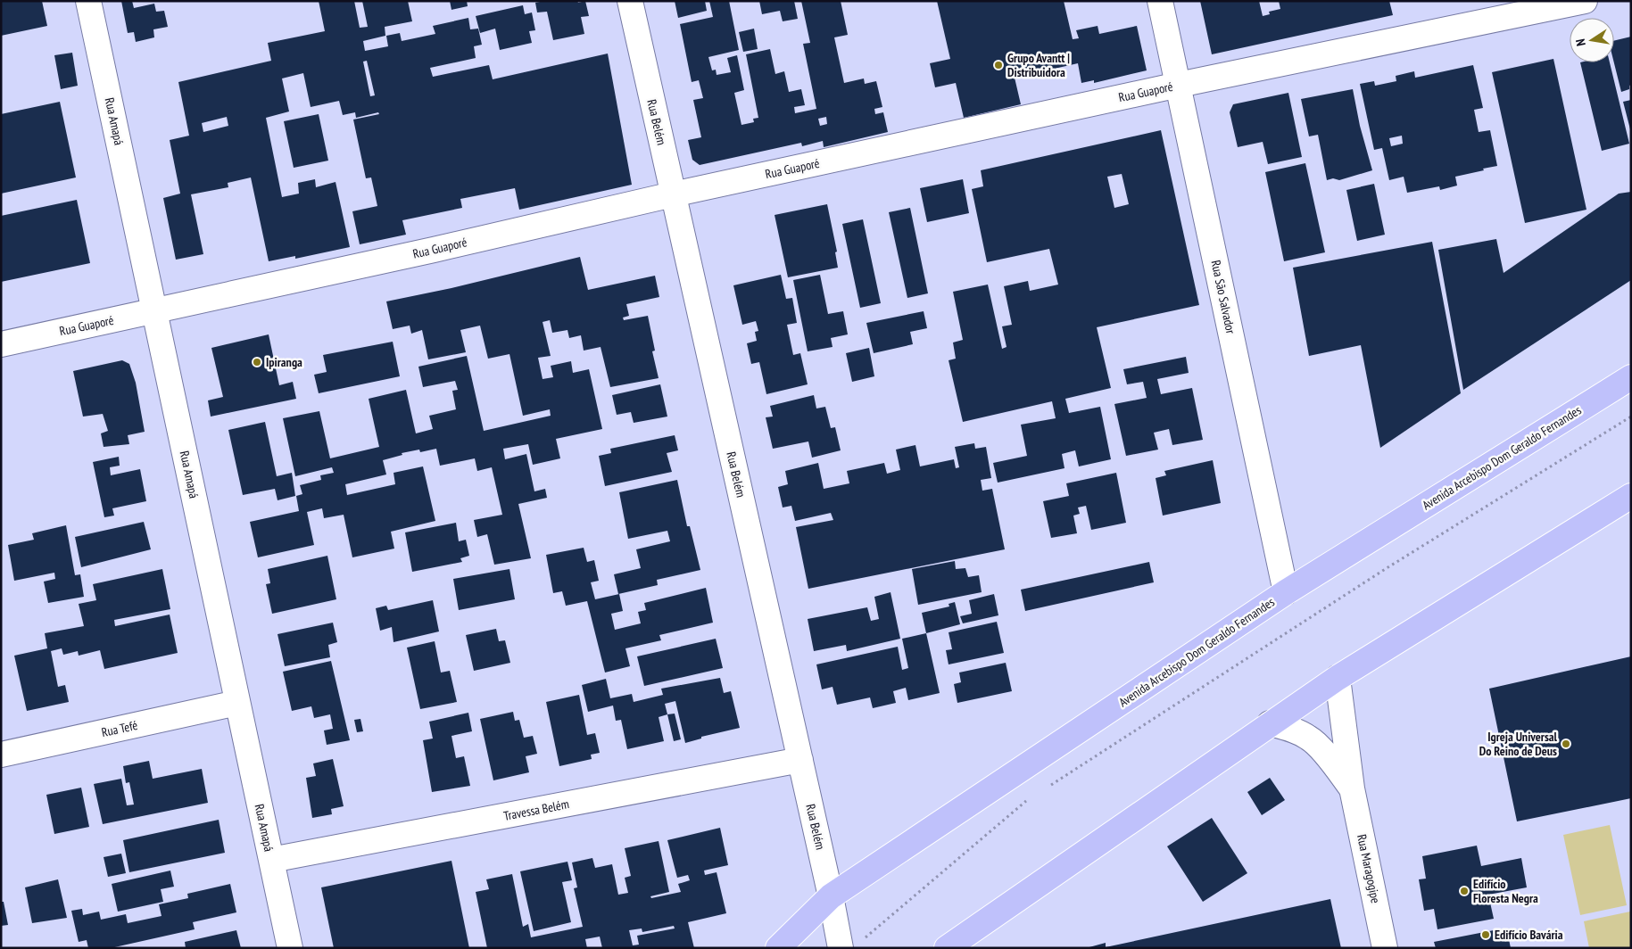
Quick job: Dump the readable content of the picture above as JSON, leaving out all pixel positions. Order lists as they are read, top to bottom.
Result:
{
  "streets": {
    "main road": ["Avenida Arcebispo Dom Geraldo Fernandes"],
    "street": [
      "Rua Guaporé",
      "Rua Amapá",
      "Rua Belém",
      "Rua São Salvador",
      "Rua Tefé",
      "Travessa Belém",
      "Rua Maragogipe"
    ]
  },
  "crossings": [
    ["Rua Guaporé", "Rua Amapá"],
    ["Rua Guaporé", "Rua Belém"],
    ["Rua Guaporé", "Rua São Salvador"],
    ["Rua Amapá", "Rua Tefé"],
    ["Rua Amapá", "Travessa Belém"],
    ["Rua Belém", "Avenida Arcebispo Dom Geraldo Fernandes"],
    ["Rua Belém", "Travessa Belém"],
    ["Rua São Salvador", "Avenida Arcebispo Dom Geraldo Fernandes"]
  ],
  "places": [
    "Grupo Avantt | Distribuidora",
    "Ipiranga",
    "Igreja Universal Do Reino de Deus",
    "Edifício Floresta Negra",
    "Edifício Bavária"
  ],
  "north": "left"
}
